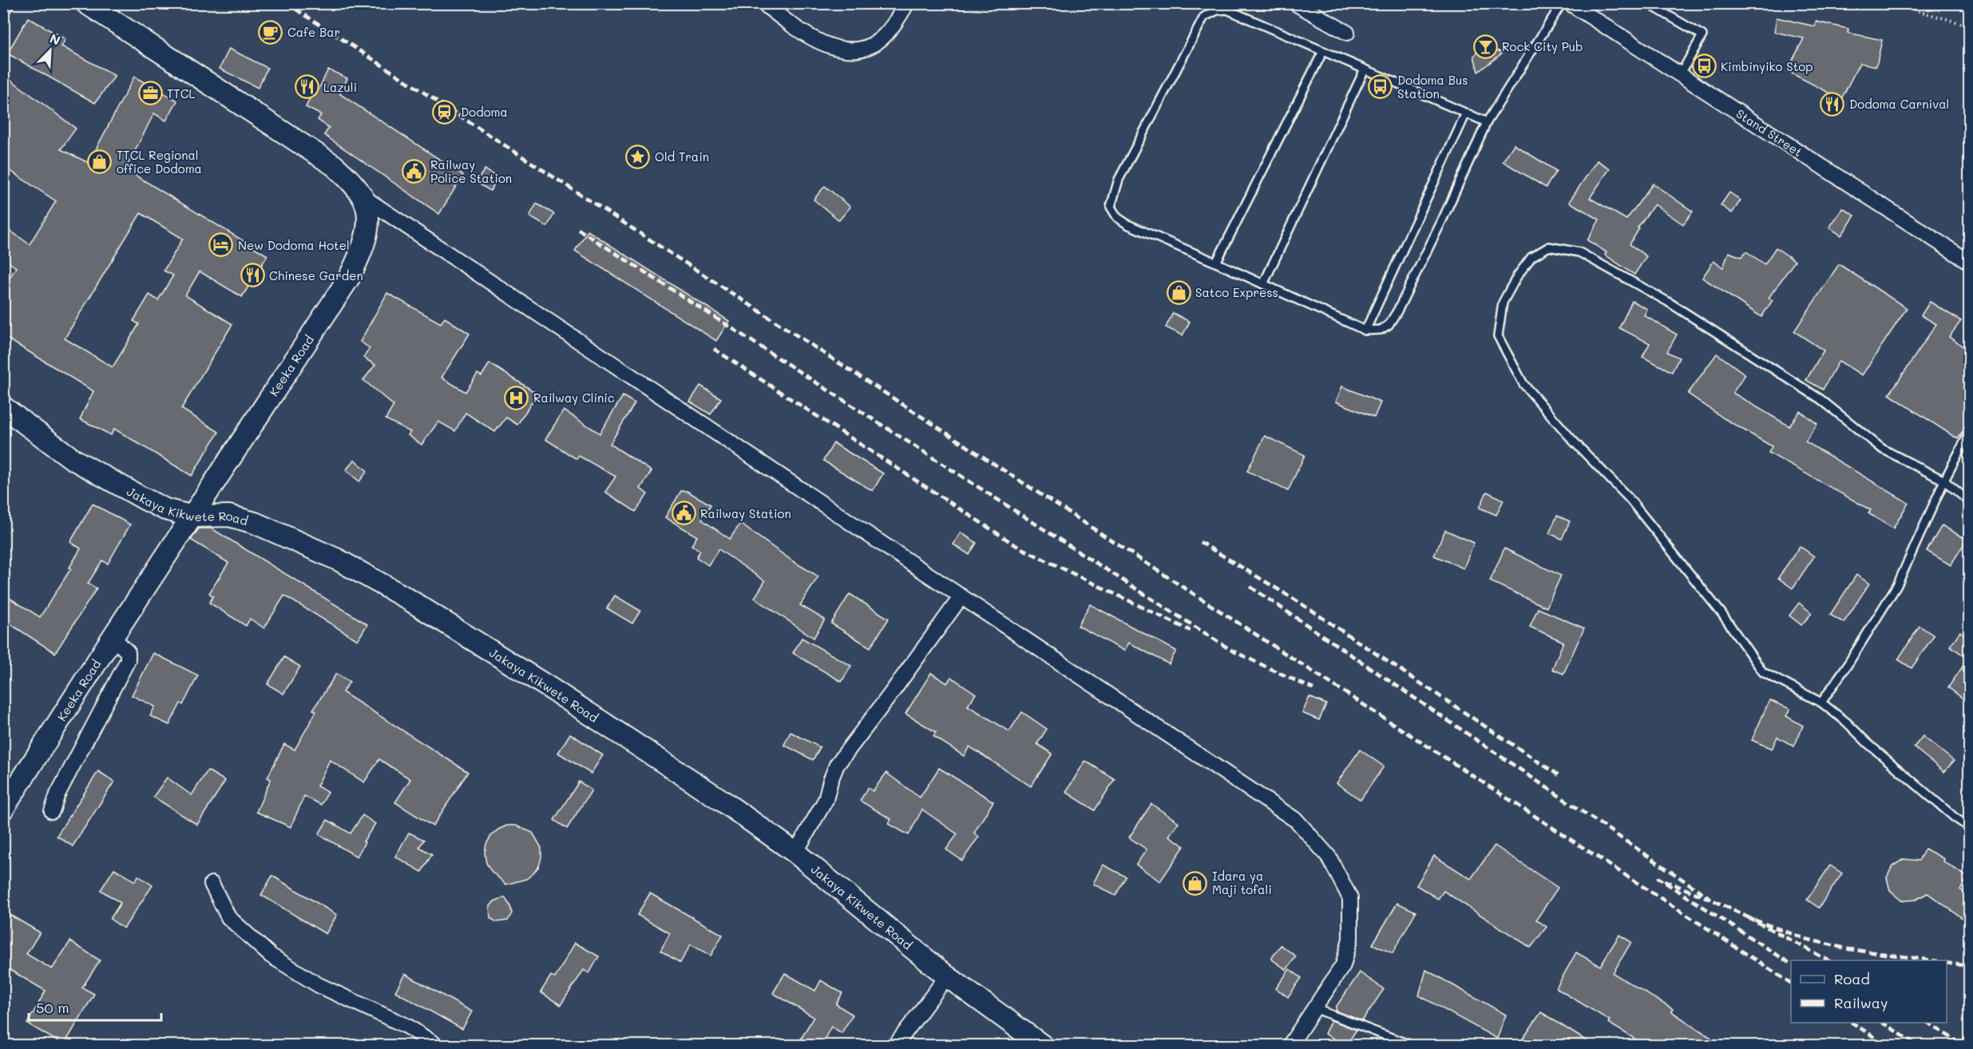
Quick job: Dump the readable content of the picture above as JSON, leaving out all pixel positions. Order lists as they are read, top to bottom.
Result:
{
  "streets": {
    "main road": ["Keeka Road", "Jakaya Kikwete Road"],
    "street": ["Stand Street"]
  },
  "crossings": [
    ["Keeka Road", "Jakaya Kikwete Road"]
  ],
  "places": {
    "cafe": ["Cafe Bar"],
    "bar": ["Rock City Pub"],
    "bus stop": ["Kimbinyiko Stop", "Dodoma Bus Station"],
    "restaurant": ["Lazuli", "Dodoma Carnival", "Chinese Garden"],
    "office": ["TTCL"],
    "station": ["Dodoma"],
    "place": ["Old Train"],
    "shop": ["TTCL Regional office Dodoma", "Satco Express", "Idara ya Maji tofali"],
    "public building": ["Railway Police Station", "Railway Station"],
    "hotel": ["New Dodoma Hotel"],
    "hospital": ["Railway Clinic"]
  },
  "legend": ["Road", "Railway"],
  "scale_bar": "50 m",
  "north": "top right"
}
